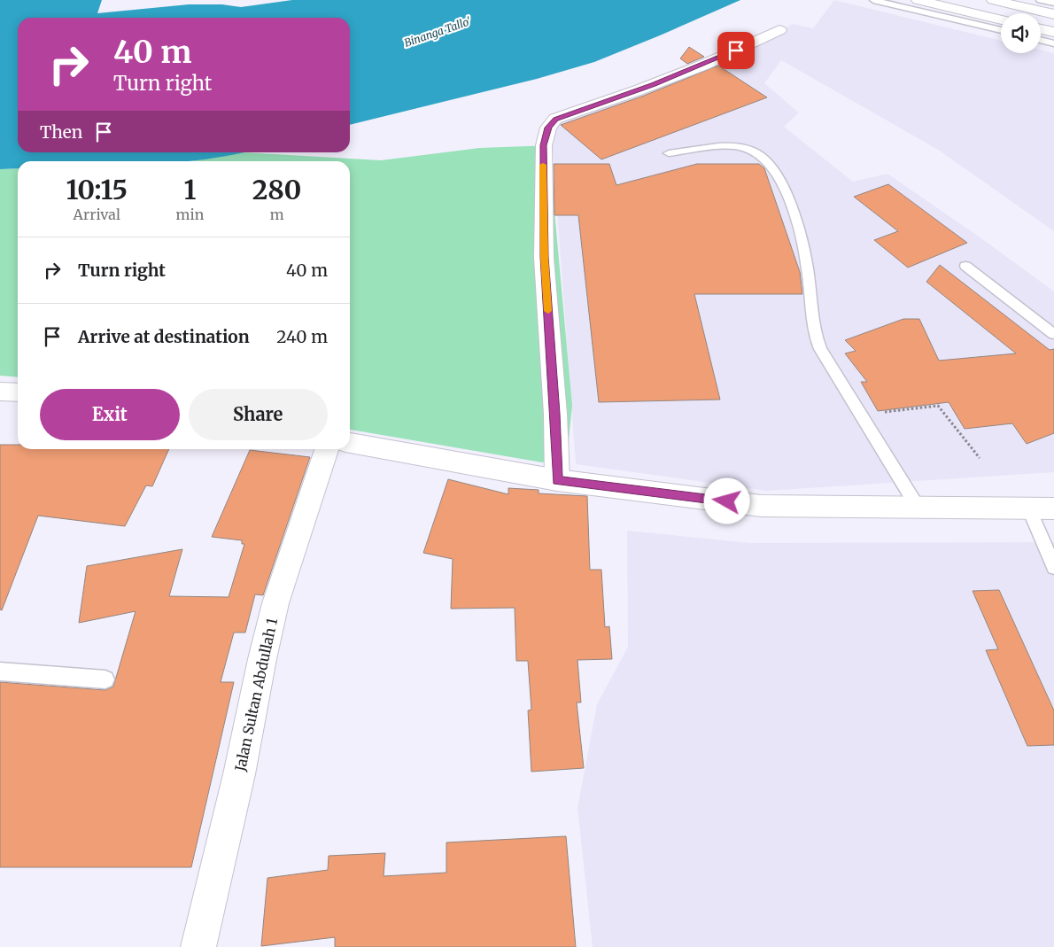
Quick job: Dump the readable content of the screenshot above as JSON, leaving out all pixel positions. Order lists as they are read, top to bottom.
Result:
{
  "streets": {
    "main road": ["Jalan Sultan Abdullah 1"]
  },
  "water": ["Binanga Tallo'"],
  "page": {
    "turn": ["40 m", "Turn right"],
    "then": "Then",
    "eta": [
      "10:15",
      "Arrival",
      "1",
      "min",
      "280",
      "m"
    ],
    "list": [
      {
        "name": "Turn right",
        "value": "40 m"
      },
      {
        "name": "Arrive at destination",
        "value": "240 m"
      }
    ],
    "buttons": ["Exit", "Share"]
  }
}
